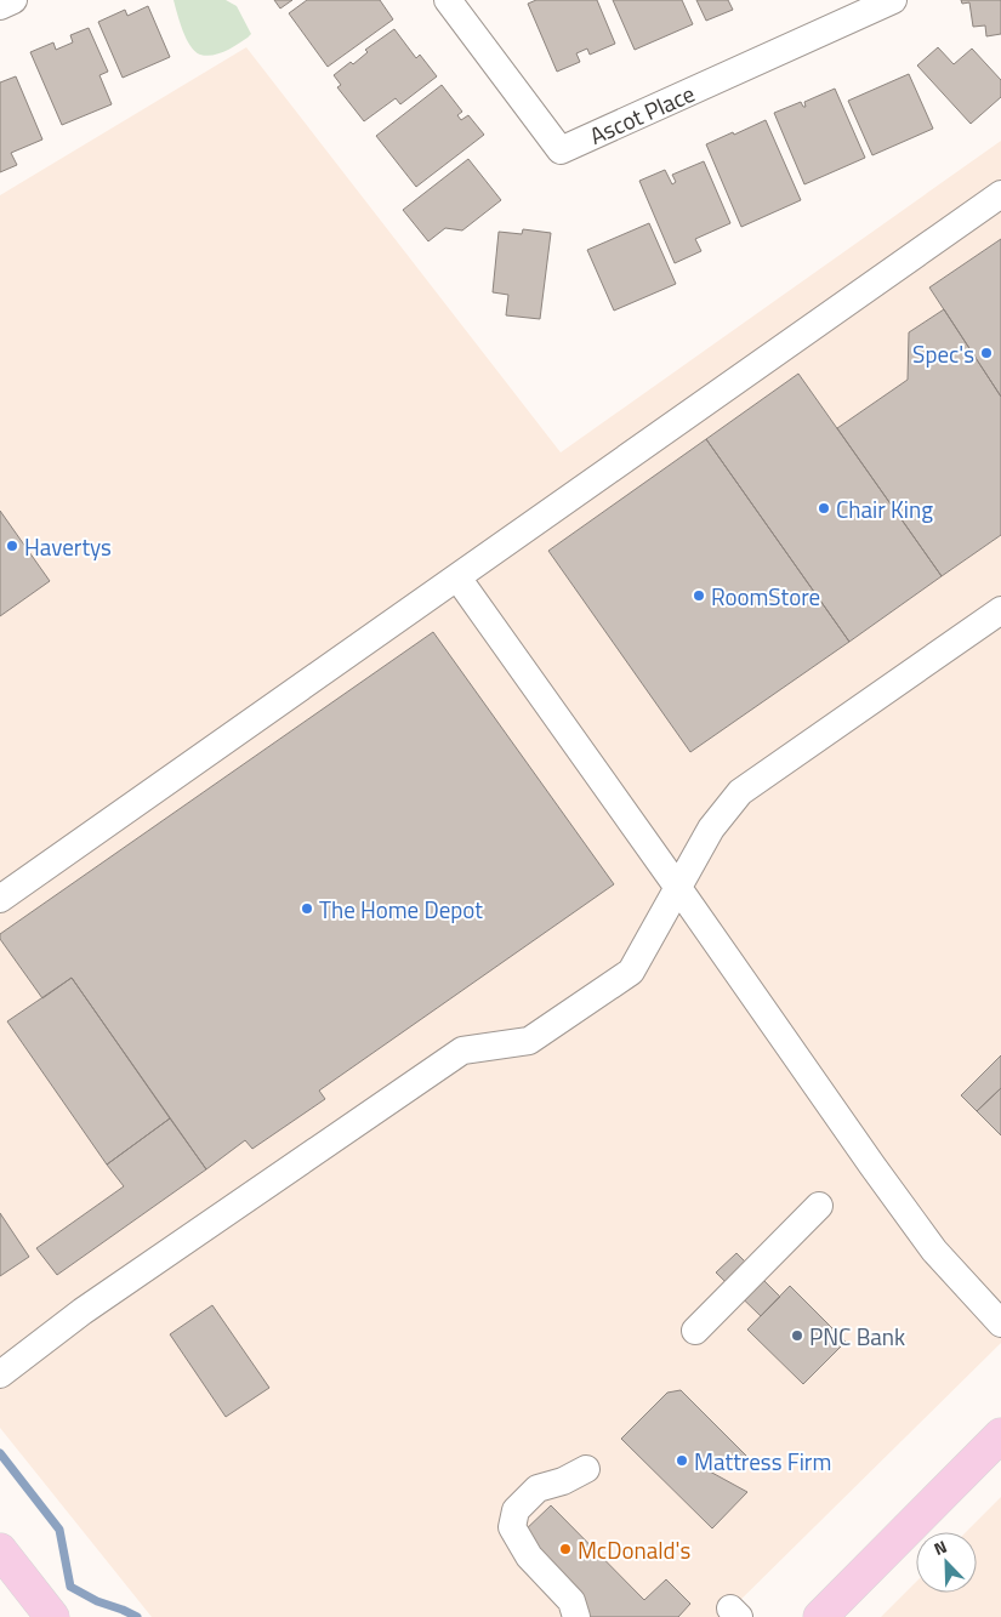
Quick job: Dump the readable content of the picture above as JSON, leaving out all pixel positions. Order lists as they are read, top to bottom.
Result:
{
  "streets": {
    "street": ["Ascot Place"]
  },
  "places": [
    "Spec's",
    "Chair King",
    "Havertys",
    "RoomStore",
    "The Home Depot",
    "PNC Bank",
    "Mattress Firm",
    "McDonald's"
  ],
  "north": "top left"
}
